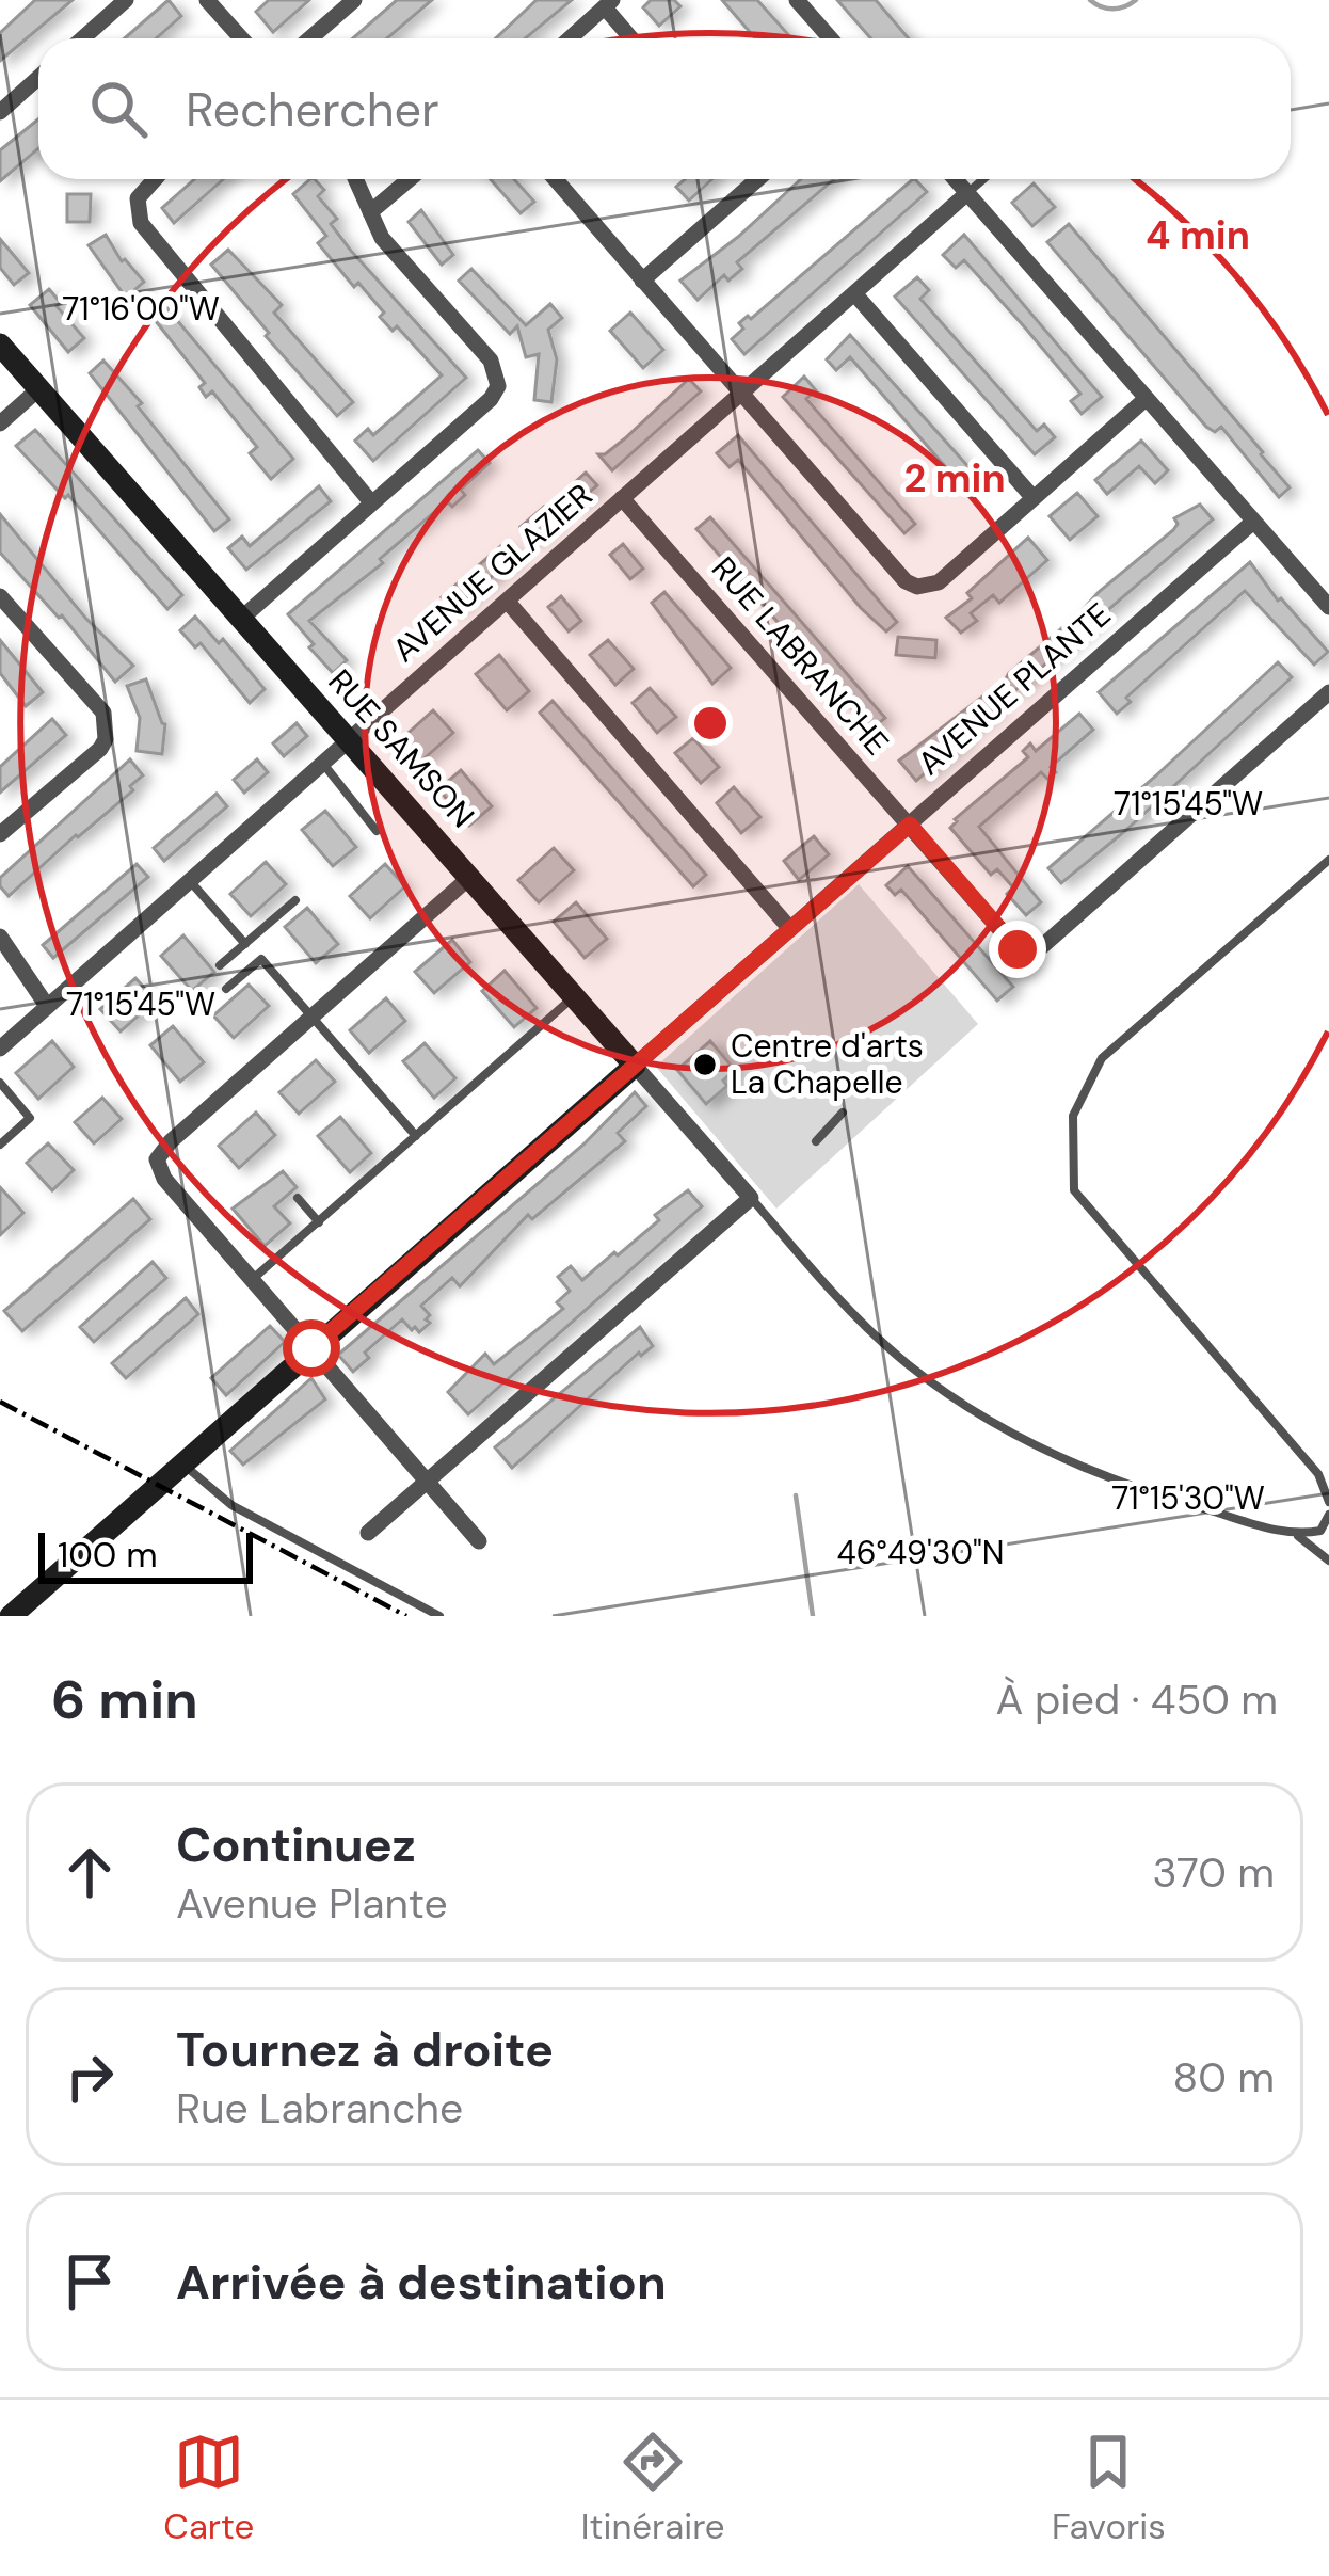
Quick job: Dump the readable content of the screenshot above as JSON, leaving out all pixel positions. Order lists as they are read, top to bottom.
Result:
{
  "streets": {
    "street": [
      "AVENUE GLAZIER",
      "RUE LABRANCHE",
      "AVENUE PLANTE",
      "RUE SAMSON"
    ]
  },
  "crossings": [
    ["AVENUE GLAZIER", "RUE LABRANCHE"],
    ["AVENUE GLAZIER", "RUE SAMSON"],
    ["RUE LABRANCHE", "AVENUE PLANTE"],
    ["AVENUE PLANTE", "RUE SAMSON"]
  ],
  "places": ["Centre d'arts La Chapelle"],
  "scale_bar": "100 m",
  "page": {
    "search": "Rechercher",
    "scale": "100 m",
    "heading": ["6 min", "À pied · 450 m"],
    "list": [
      ["Continuez", "Avenue Plante", "370 m"],
      ["Tournez à droite", "Rue Labranche", "80 m"],
      "Arrivée à destination"
    ],
    "nav": ["Carte", "Itinéraire", "Favoris"]
  },
  "coordinates": [
    "71°16'00\"W",
    "71°15'45\"W",
    "71°15'30\"W",
    "46°49'30\"N"
  ],
  "rings": ["4 min", "2 min"]
}
